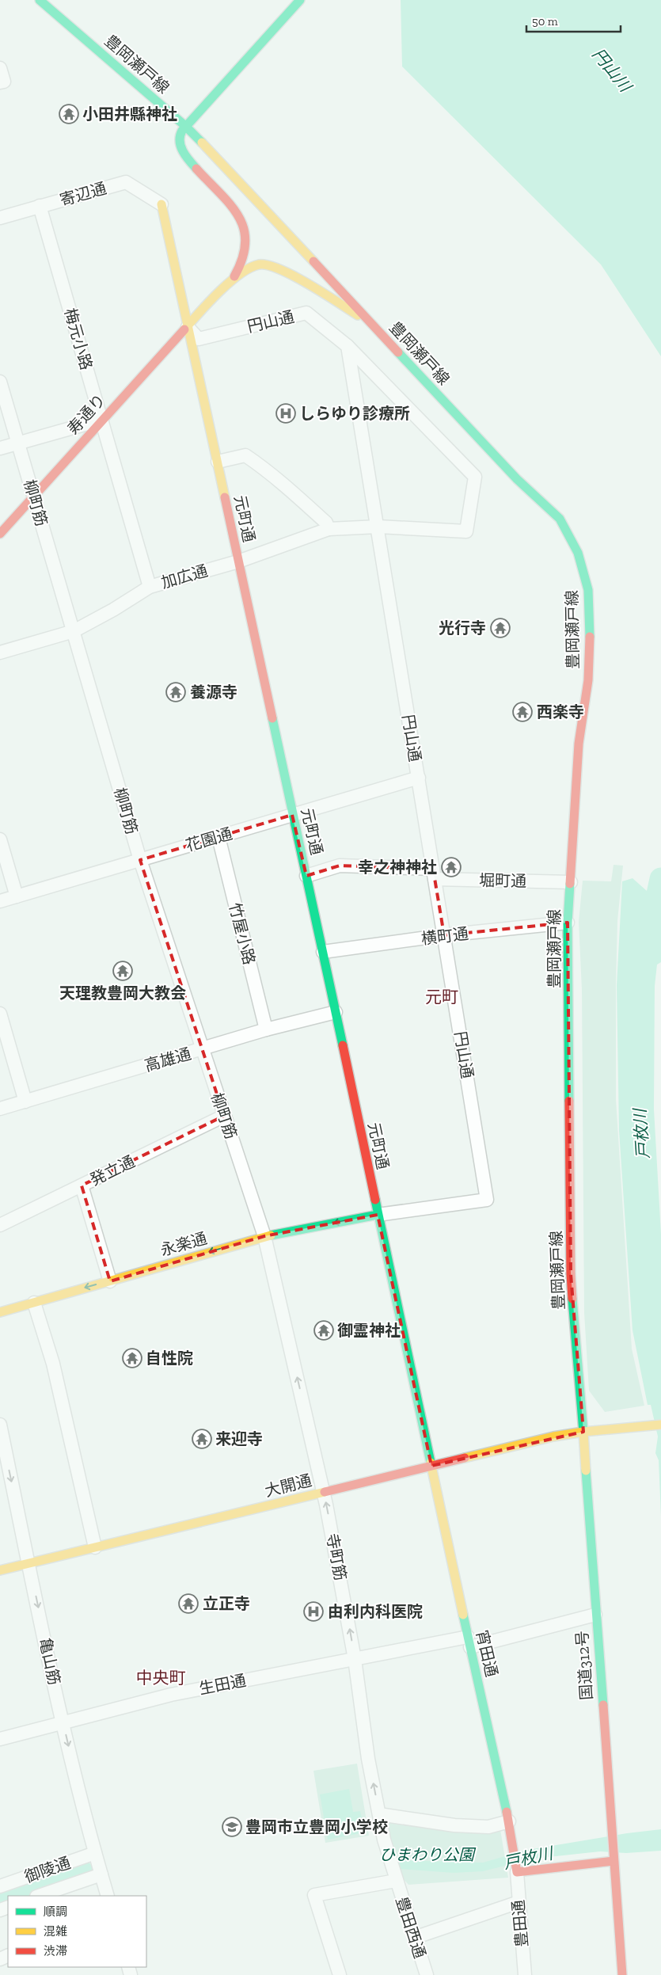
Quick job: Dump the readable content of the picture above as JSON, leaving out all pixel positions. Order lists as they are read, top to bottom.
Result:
{
  "streets": {
    "main road": [
      "豊岡瀬戸線",
      "寿通り",
      "元町通",
      "永楽通",
      "大開通",
      "宵田通",
      "国道312号"
    ],
    "street": [
      "寄辺通",
      "円山通",
      "梅元小路",
      "柳町筋",
      "加広通",
      "花園通",
      "堀町通",
      "竹屋小路",
      "横町通",
      "高雄通",
      "発立通",
      "寺町筋",
      "亀山筋",
      "生田通",
      "御陵通",
      "豊田通",
      "豊田西通"
    ]
  },
  "crossings": [
    ["豊岡瀬戸線", "堀町通"],
    ["豊岡瀬戸線", "横町通"],
    ["豊岡瀬戸線", "大開通"],
    ["豊岡瀬戸線", "国道312号"],
    ["寄辺通", "梅元小路"],
    ["寄辺通", "元町通"],
    ["円山通", "寿通り"],
    ["円山通", "元町通"],
    ["円山通", "加広通"],
    ["円山通", "花園通"],
    ["円山通", "堀町通"],
    ["円山通", "横町通"],
    ["円山通", "永楽通"],
    ["梅元小路", "寿通り"],
    ["梅元小路", "加広通"],
    ["寿通り", "柳町筋"],
    ["寿通り", "元町通"],
    ["柳町筋", "加広通"],
    ["柳町筋", "花園通"],
    ["柳町筋", "高雄通"],
    ["柳町筋", "発立通"],
    ["柳町筋", "永楽通"],
    ["柳町筋", "寺町筋"],
    ["元町通", "加広通"],
    ["元町通", "花園通"],
    ["元町通", "堀町通"],
    ["元町通", "横町通"],
    ["元町通", "高雄通"],
    ["元町通", "永楽通"],
    ["元町通", "大開通"],
    ["元町通", "宵田通"],
    ["花園通", "竹屋小路"],
    ["竹屋小路", "高雄通"],
    ["永楽通", "寺町筋"],
    ["大開通", "寺町筋"],
    ["大開通", "宵田通"],
    ["大開通", "亀山筋"],
    ["大開通", "国道312号"],
    ["寺町筋", "生田通"],
    ["寺町筋", "豊田西通"],
    ["宵田通", "生田通"],
    ["宵田通", "豊田通"],
    ["亀山筋", "生田通"],
    ["亀山筋", "御陵通"],
    ["国道312号", "生田通"]
  ],
  "one_way": ["永楽通", "寺町筋"],
  "districts": ["元町", "中央町"],
  "water": ["円山川", "戸枚川"],
  "parks": ["ひまわり公園"],
  "places": {
    "temple": [
      "小田井縣神社",
      "光行寺",
      "養源寺",
      "西楽寺",
      "幸之神神社",
      "天理教豊岡大教会",
      "御霊神社",
      "自性院",
      "来迎寺",
      "立正寺"
    ],
    "hospital": ["しらゆり診療所", "由利内科医院"],
    "school or university": ["豊岡市立豊岡小学校"]
  },
  "legend": ["順調", "混雑", "渋滞"],
  "scale_bar": "50 m"
}
